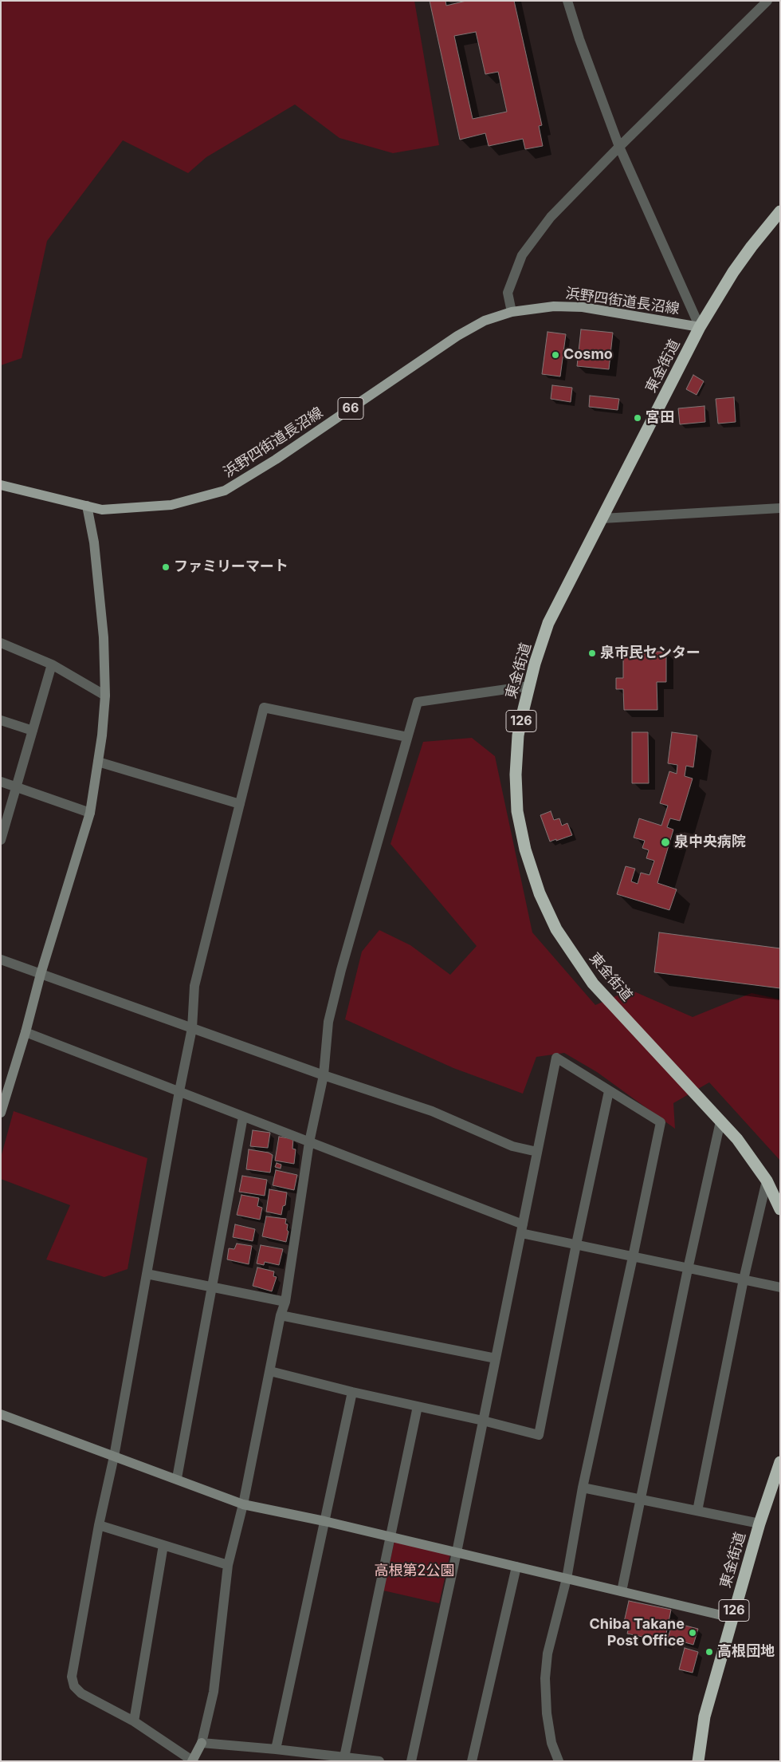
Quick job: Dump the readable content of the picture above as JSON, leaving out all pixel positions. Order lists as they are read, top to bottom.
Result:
{
  "streets": {
    "highway": ["東金街道", "126"],
    "main road": ["浜野四街道長沼線", "66"]
  },
  "crossings": [
    ["浜野四街道長沼線", "東金街道"]
  ],
  "parks": ["高根第2公園"],
  "places": [
    "Cosmo",
    "宮田",
    "ファミリーマート",
    "泉市民センター",
    "泉中央病院",
    "Chiba Takane Post Office",
    "高根団地"
  ]
}
